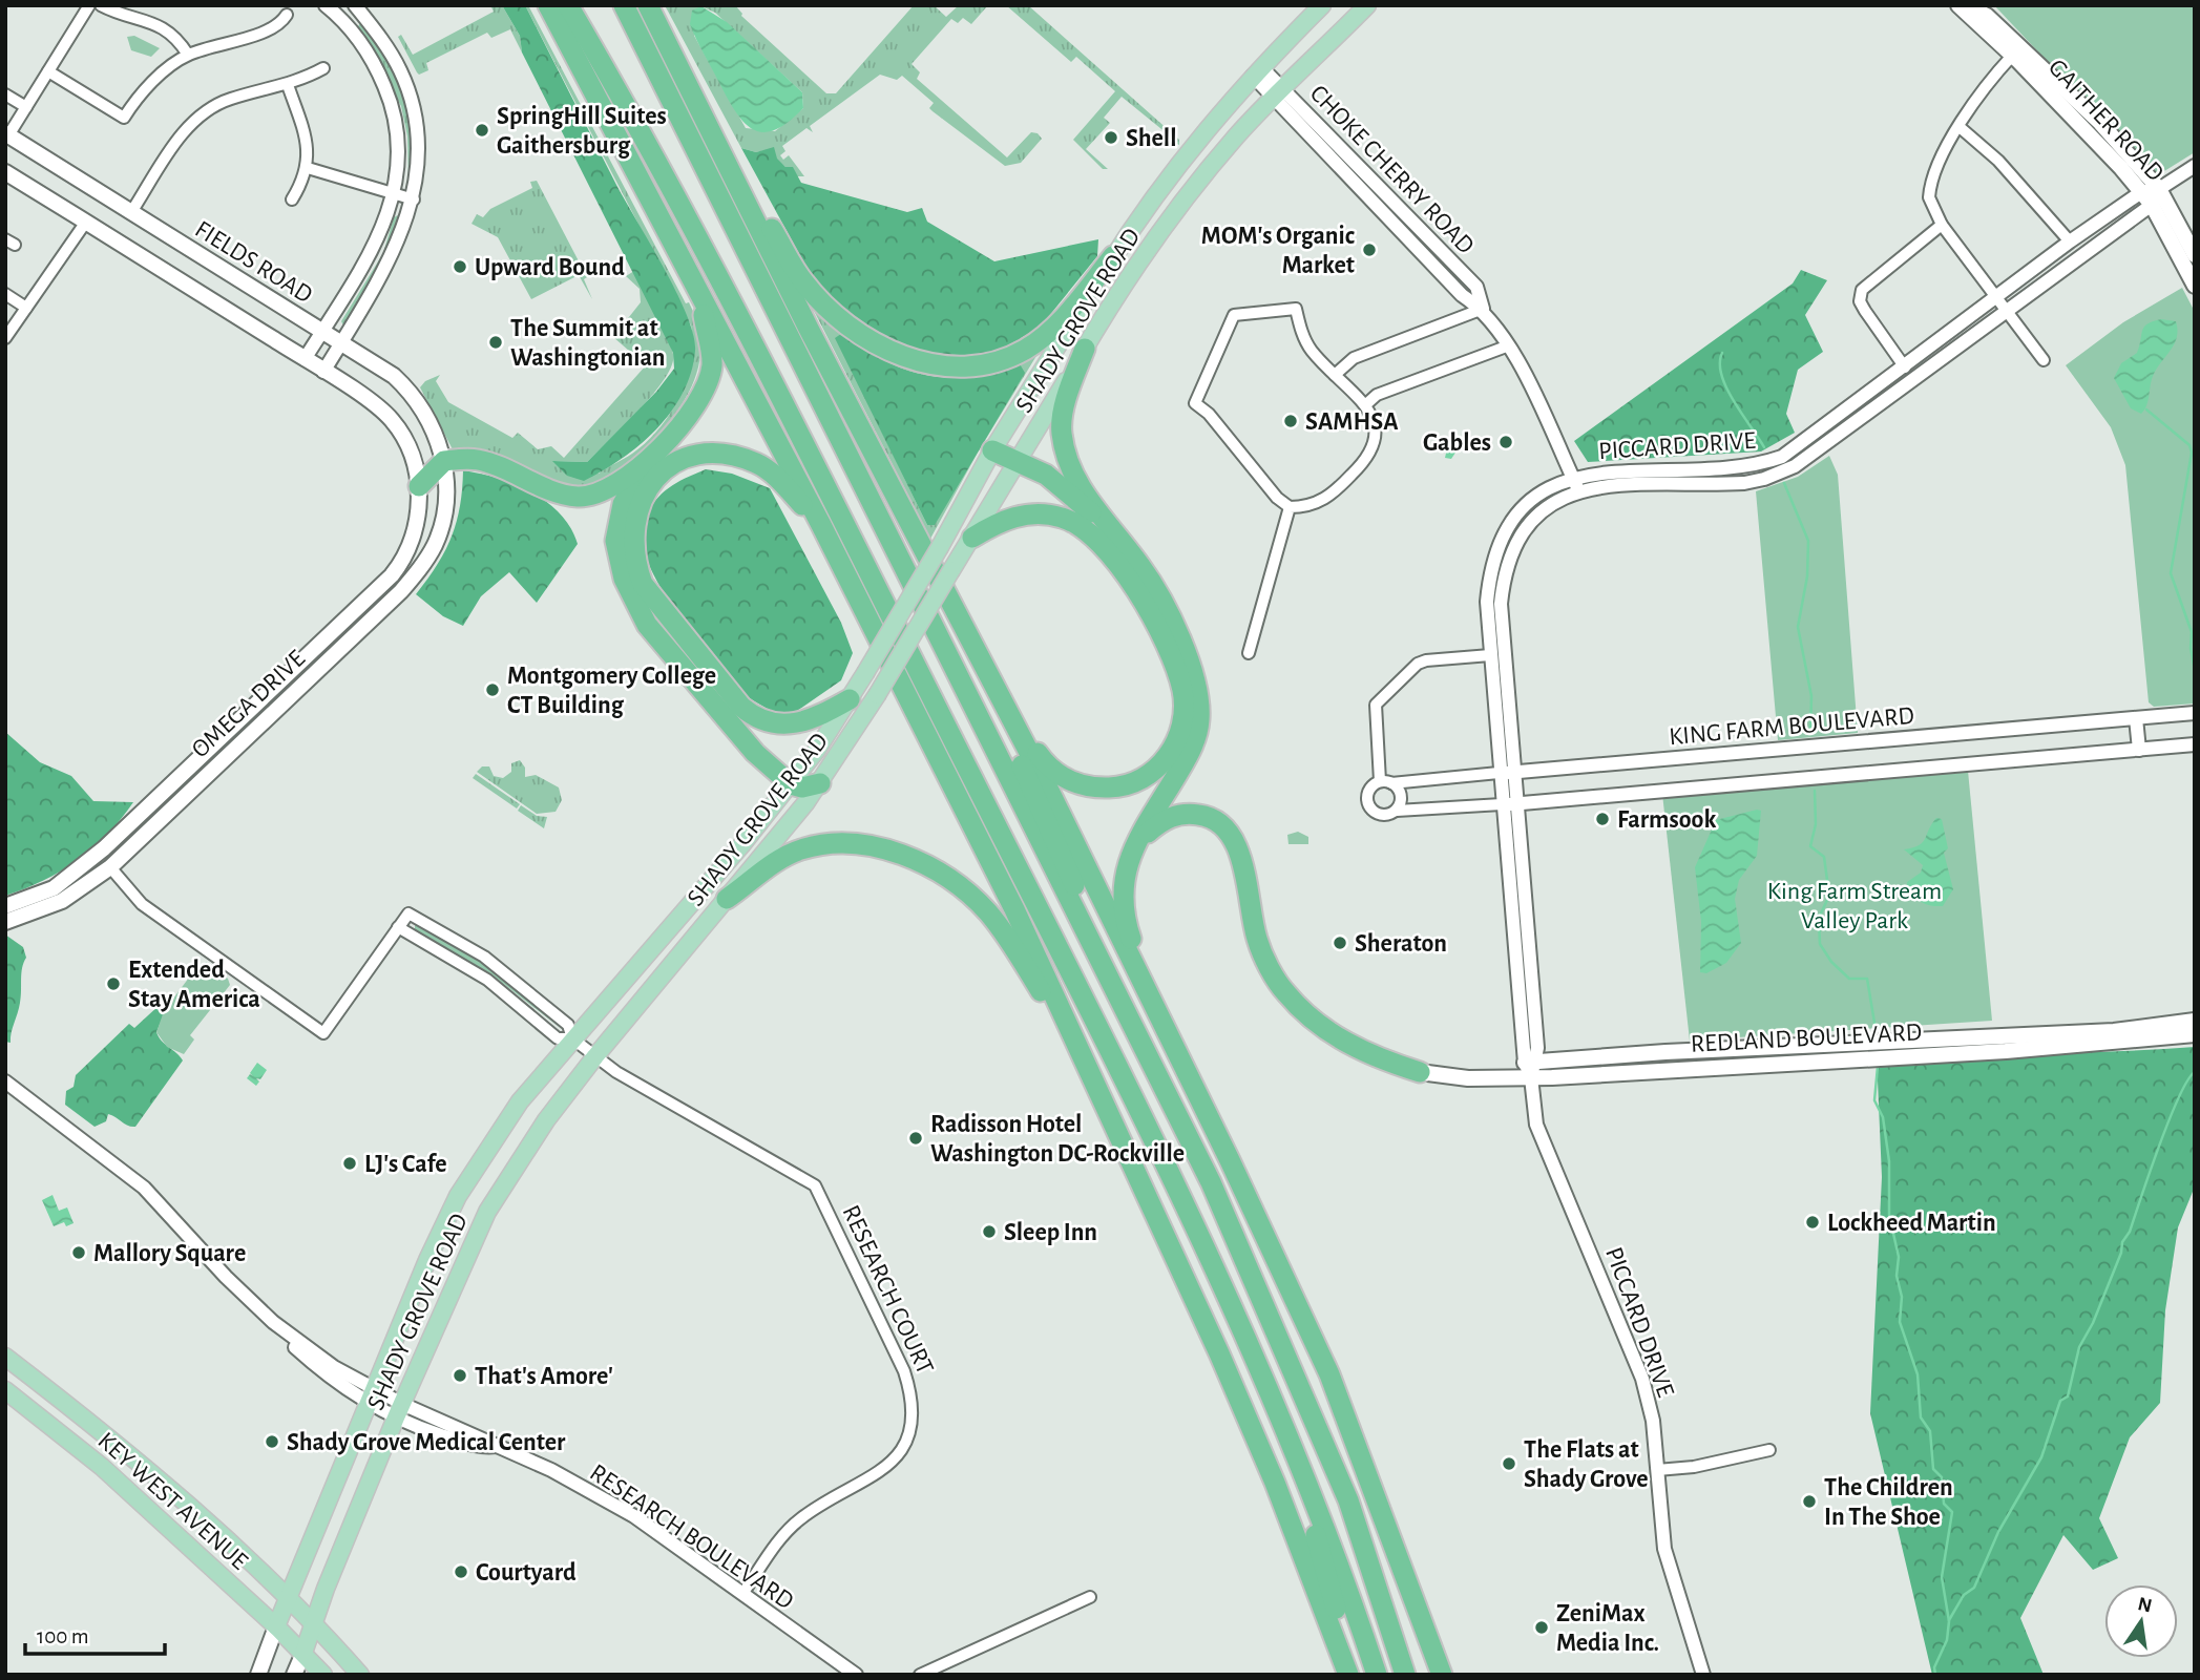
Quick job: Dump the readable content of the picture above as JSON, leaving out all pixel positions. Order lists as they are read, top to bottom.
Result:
{
  "streets": {
    "main road": [
      "GAITHER ROAD",
      "FIELDS ROAD",
      "SHADY GROVE ROAD",
      "OMEGA DRIVE",
      "REDLAND BOULEVARD",
      "KEY WEST AVENUE"
    ],
    "street": [
      "CHOKE CHERRY ROAD",
      "PICCARD DRIVE",
      "KING FARM BOULEVARD",
      "RESEARCH COURT",
      "RESEARCH BOULEVARD"
    ]
  },
  "crossings": [
    ["GAITHER ROAD", "PICCARD DRIVE"],
    ["CHOKE CHERRY ROAD", "SHADY GROVE ROAD"],
    ["CHOKE CHERRY ROAD", "PICCARD DRIVE"],
    ["FIELDS ROAD", "OMEGA DRIVE"],
    ["SHADY GROVE ROAD", "RESEARCH COURT"],
    ["SHADY GROVE ROAD", "KEY WEST AVENUE"],
    ["SHADY GROVE ROAD", "RESEARCH BOULEVARD"],
    ["PICCARD DRIVE", "KING FARM BOULEVARD"],
    ["PICCARD DRIVE", "REDLAND BOULEVARD"],
    ["RESEARCH COURT", "RESEARCH BOULEVARD"]
  ],
  "parks": ["King Farm Stream Valley Park"],
  "places": [
    "SpringHill Suites Gaithersburg",
    "Shell",
    "MOM's Organic Market",
    "Upward Bound",
    "The Summit at Washingtonian",
    "SAMHSA",
    "Gables",
    "Montgomery College CT Building",
    "Farmsook",
    "Sheraton",
    "Extended Stay America",
    "Radisson Hotel Washington DC-Rockville",
    "LJ's Cafe",
    "Lockheed Martin",
    "Sleep Inn",
    "Mallory Square",
    "That's Amore'",
    "Shady Grove Medical Center",
    "The Flats at Shady Grove",
    "The Children In The Shoe",
    "Courtyard",
    "ZeniMax Media Inc."
  ],
  "scale_bar": "100 m",
  "north": "top"
}
